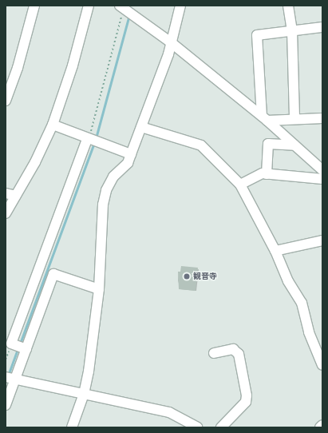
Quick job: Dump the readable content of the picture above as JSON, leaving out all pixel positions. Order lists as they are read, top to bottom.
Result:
{
  "places": ["観音寺"]
}
